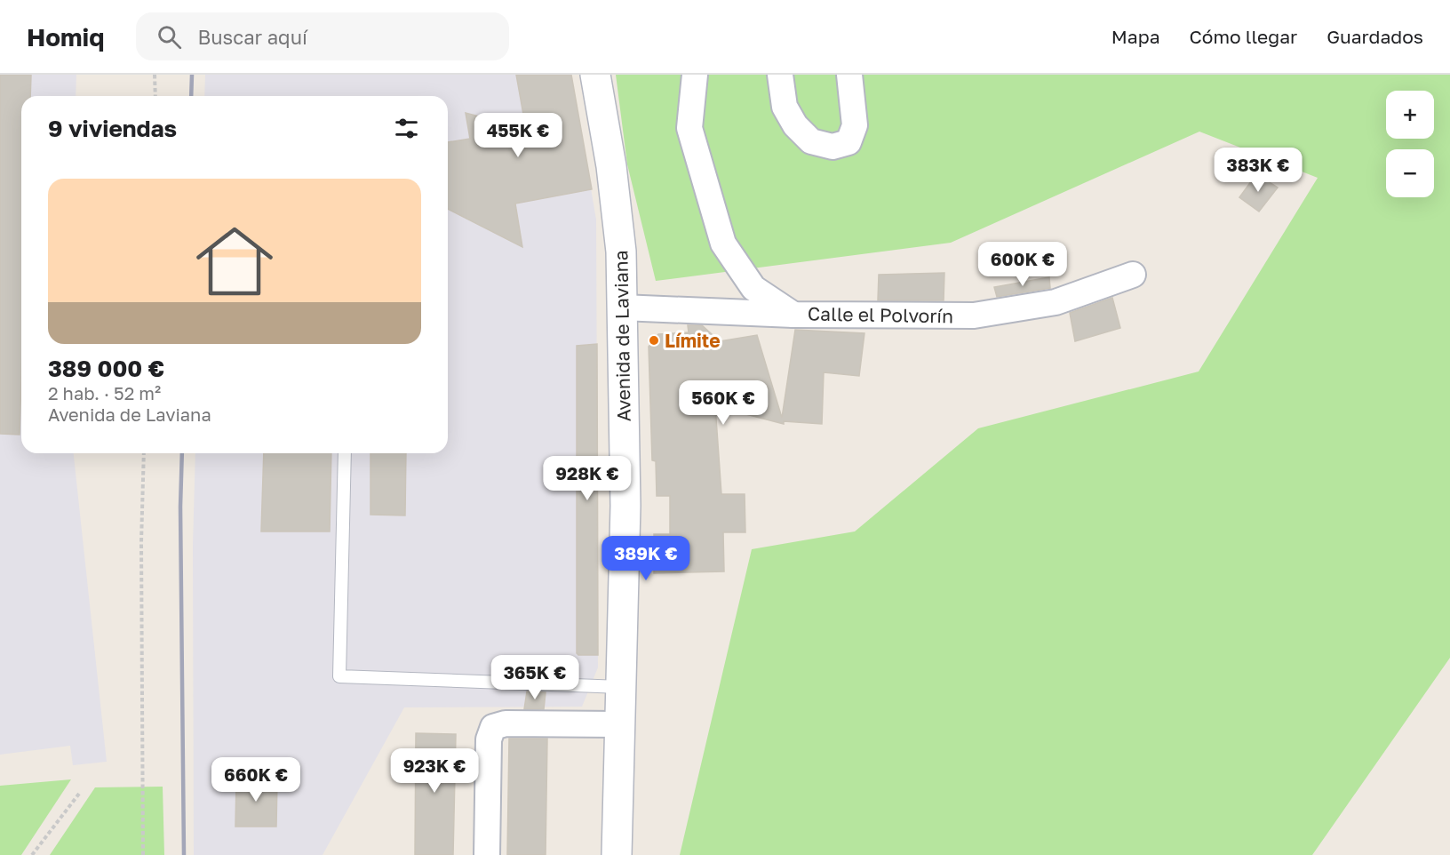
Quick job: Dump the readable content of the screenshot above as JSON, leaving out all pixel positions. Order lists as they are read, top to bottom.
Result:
{
  "streets": {
    "street": ["Calle el Polvorín", "Avenida de Laviana"]
  },
  "crossings": [
    ["Calle el Polvorín", "Avenida de Laviana"]
  ],
  "places": ["Límite"],
  "page": {
    "header": "Homiq",
    "search": "Buscar aquí",
    "nav": ["Mapa", "Cómo llegar", "Guardados"],
    "map_buttons": ["+", "−"],
    "heading": "9 viviendas",
    "price": [
      "455K €",
      "383K €",
      "600K €",
      "560K €",
      "928K €",
      "389K €",
      "365K €",
      "923K €",
      "660K €"
    ],
    "list": [
      {
        "name": "389 000 €",
        "note": "2 hab. · 52 m² · Avenida de Laviana"
      }
    ]
  }
}
